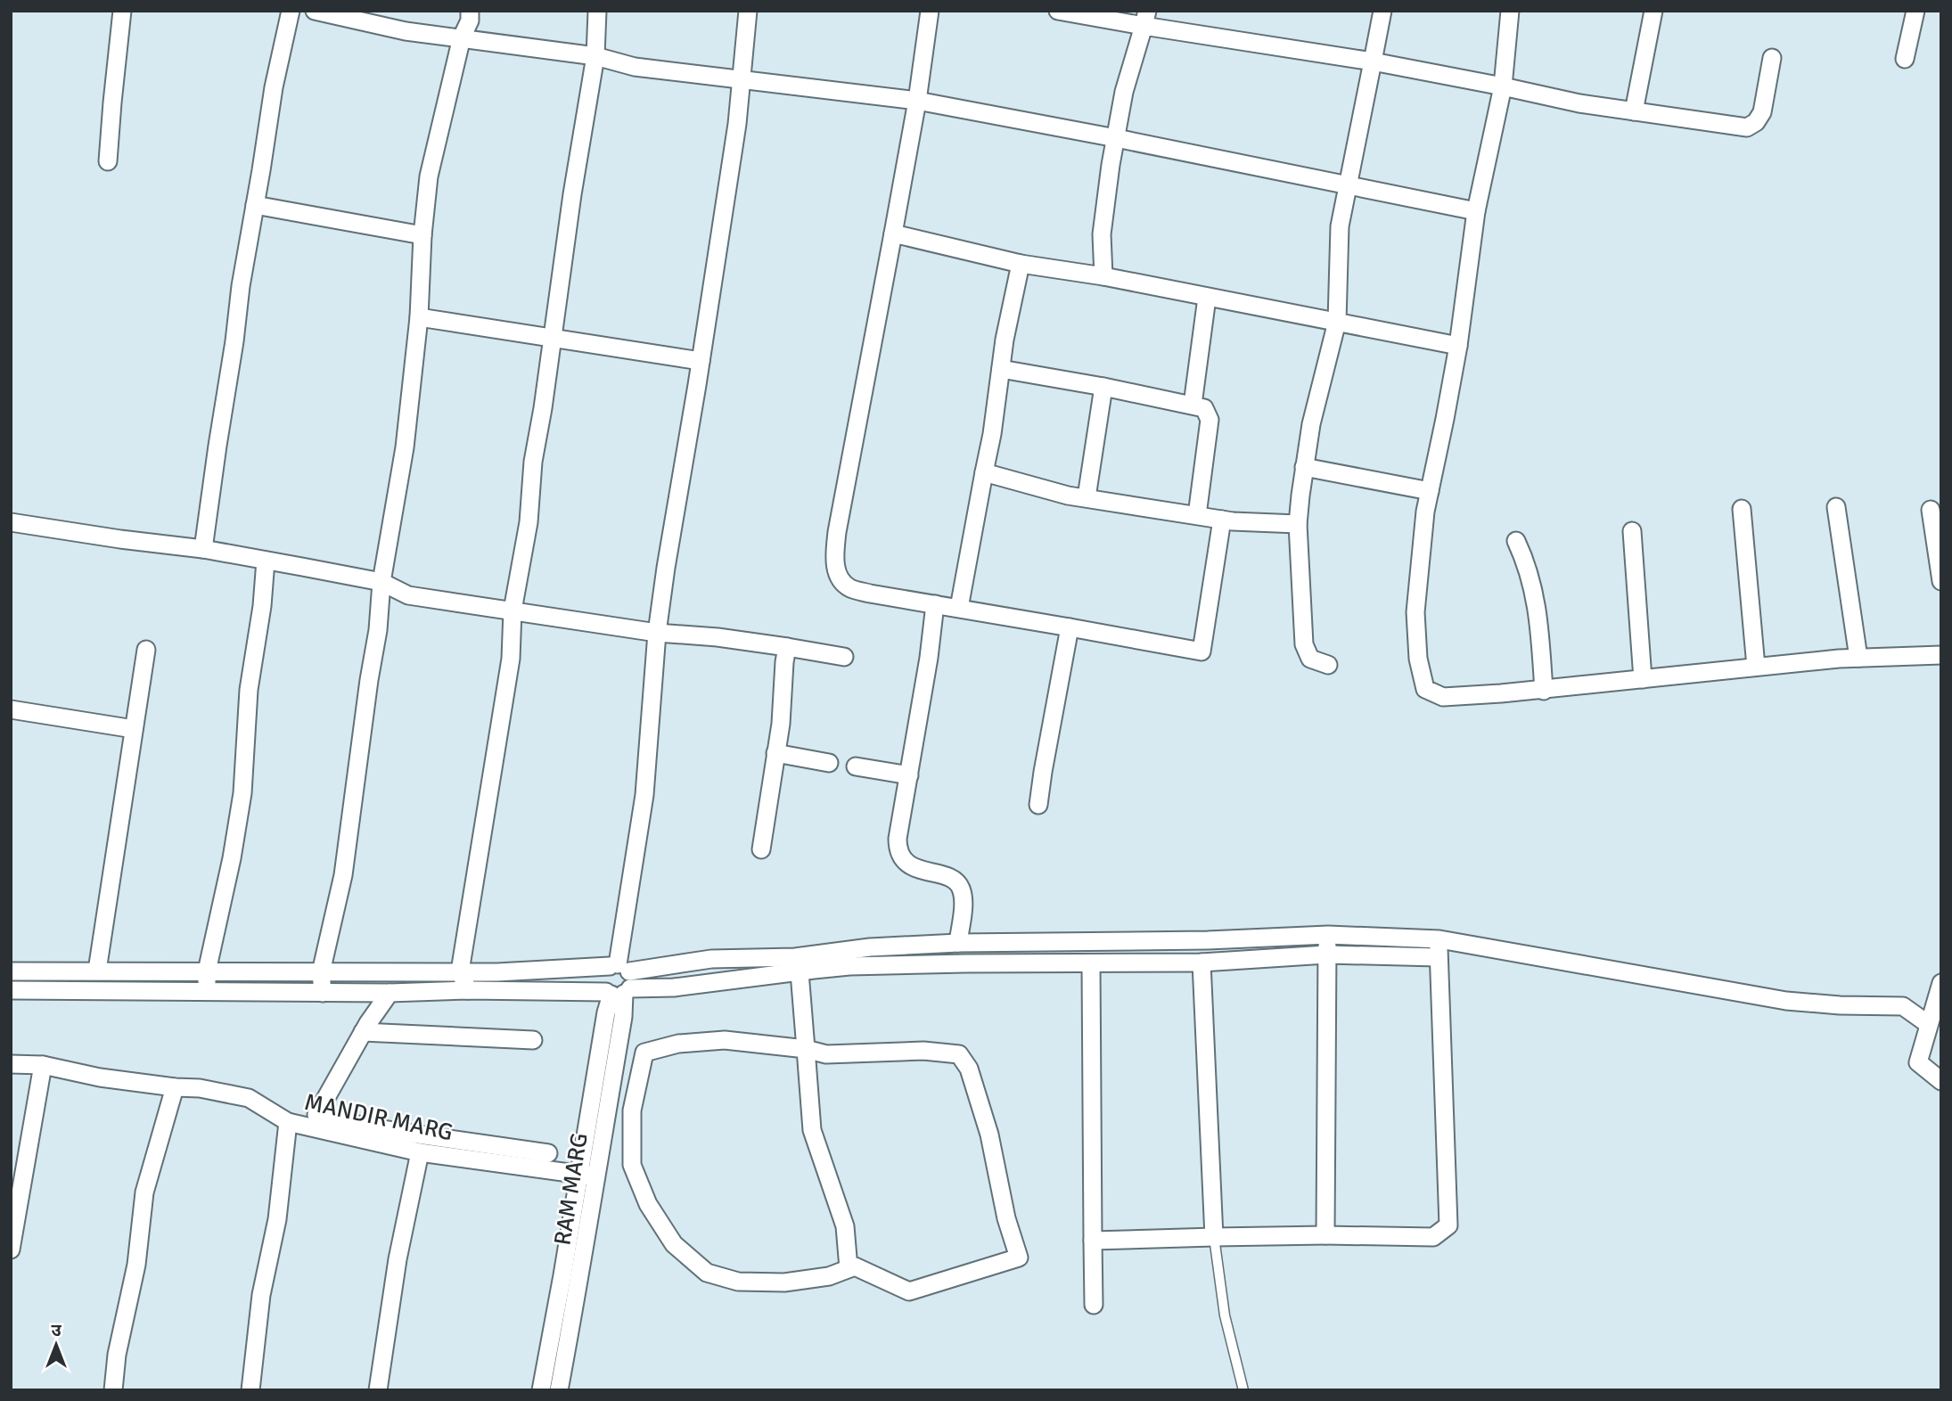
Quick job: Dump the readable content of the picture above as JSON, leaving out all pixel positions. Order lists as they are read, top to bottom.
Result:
{
  "streets": {
    "street": ["MANDIR MARG", "RAM MARG"]
  },
  "crossings": [
    ["MANDIR MARG", "RAM MARG"]
  ],
  "north": "top"
}
